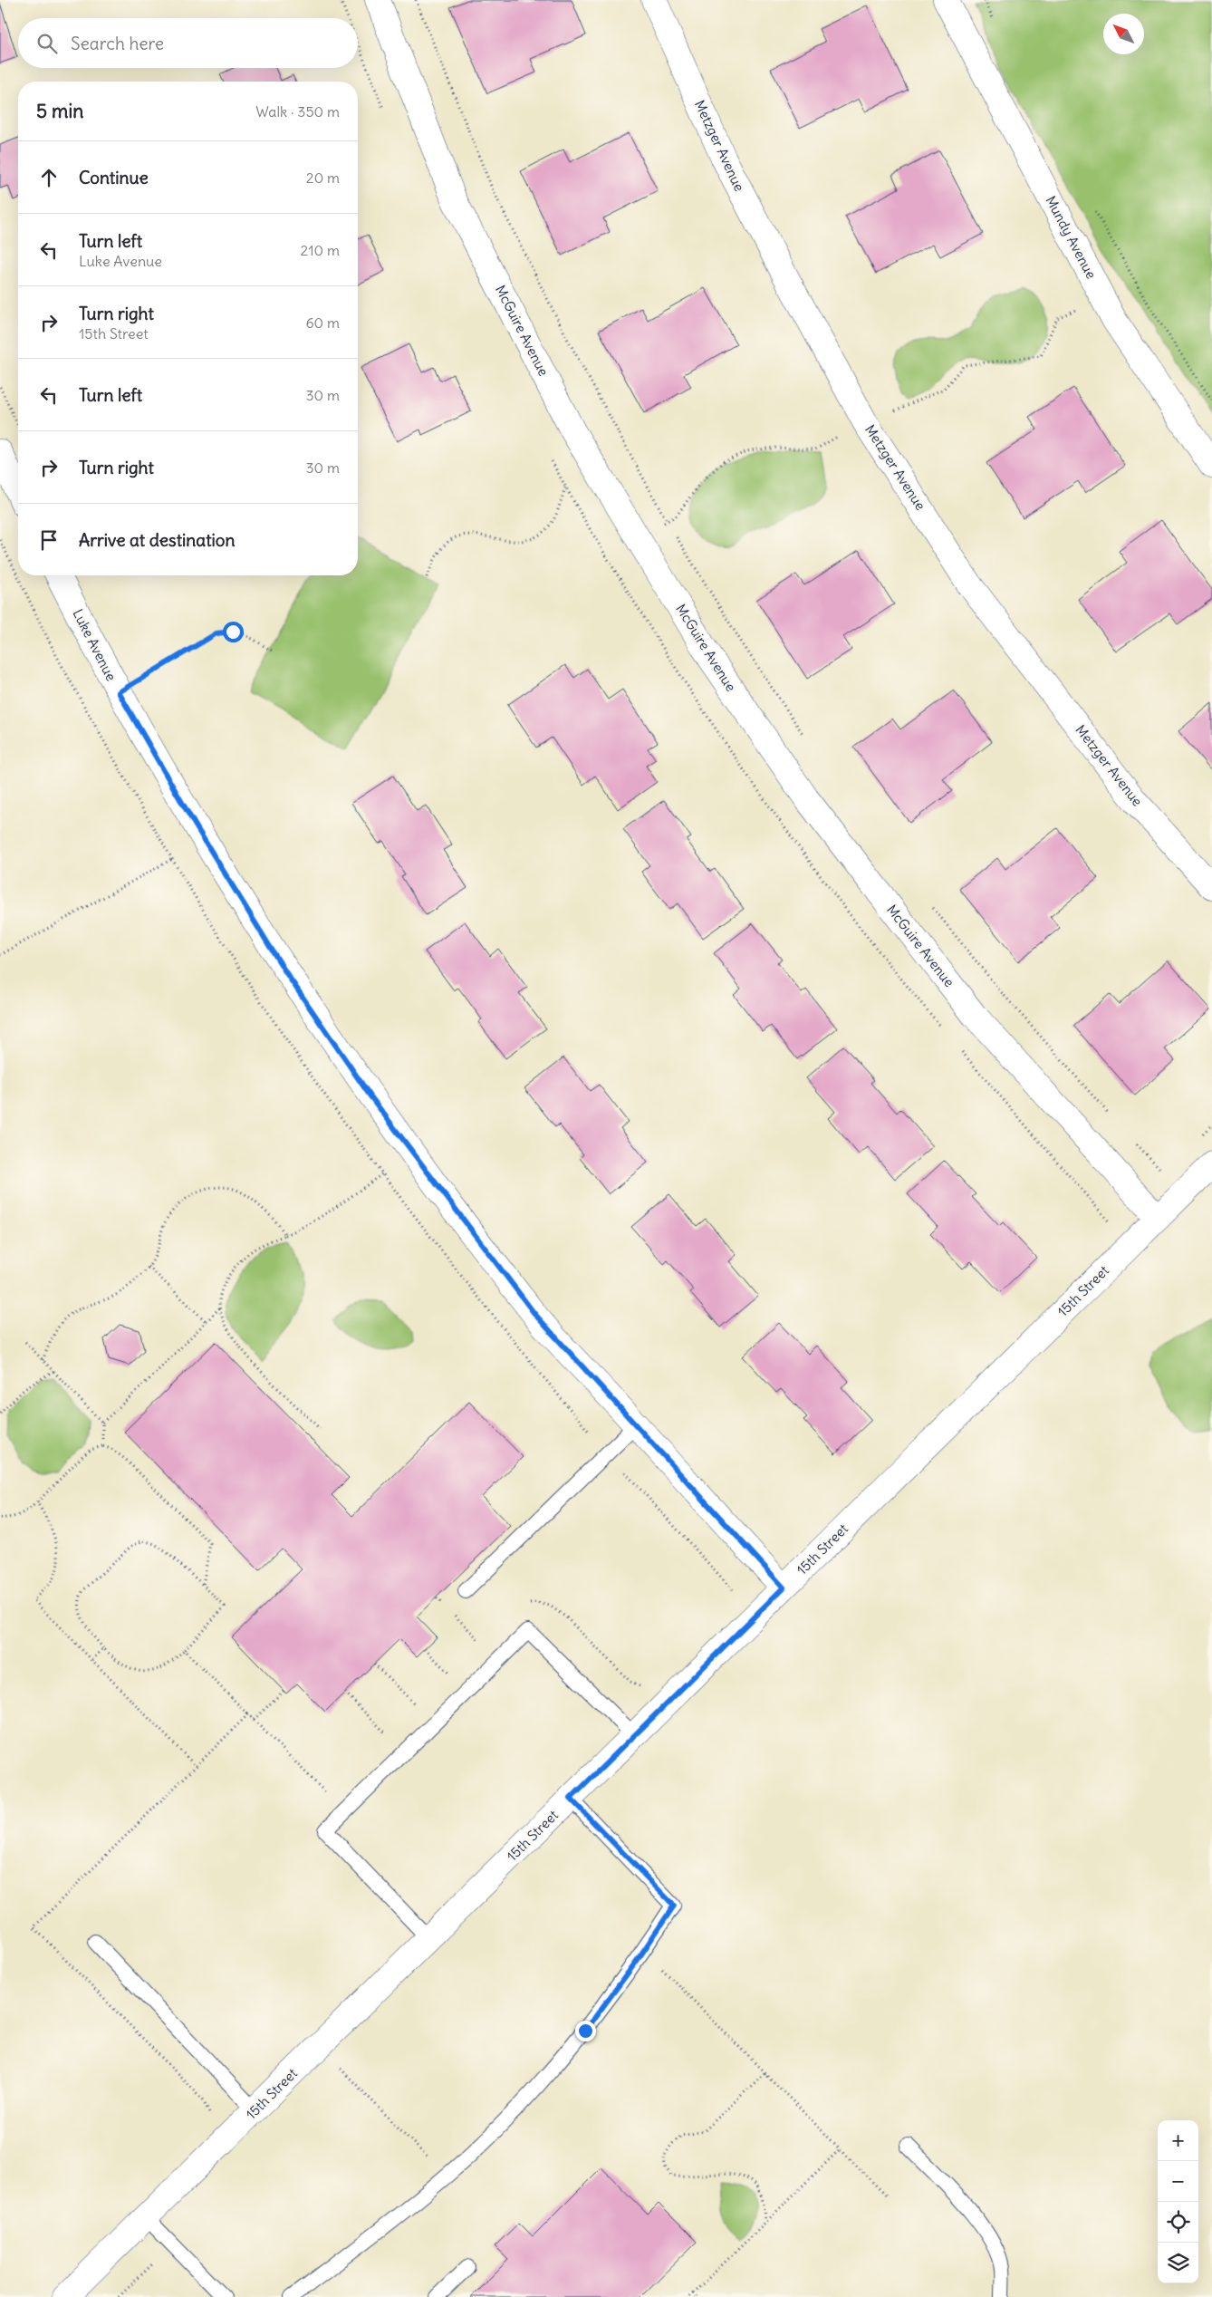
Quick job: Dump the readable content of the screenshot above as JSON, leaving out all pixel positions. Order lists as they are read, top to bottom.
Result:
{
  "streets": {
    "street": [
      "Metzger Avenue",
      "Mundy Avenue",
      "McGuire Avenue",
      "Luke Avenue",
      "15th Street"
    ]
  },
  "crossings": [
    ["McGuire Avenue", "15th Street"],
    ["Luke Avenue", "15th Street"]
  ],
  "north": "top left",
  "page": {
    "search": "Search here",
    "heading": ["5 min", "Walk · 350 m"],
    "list": [
      ["Continue", "20 m"],
      ["Turn left", "Luke Avenue", "210 m"],
      ["Turn right", "15th Street", "60 m"],
      ["Turn left", "30 m"],
      ["Turn right", "30 m"],
      "Arrive at destination"
    ],
    "map_buttons": ["+", "−"]
  }
}
